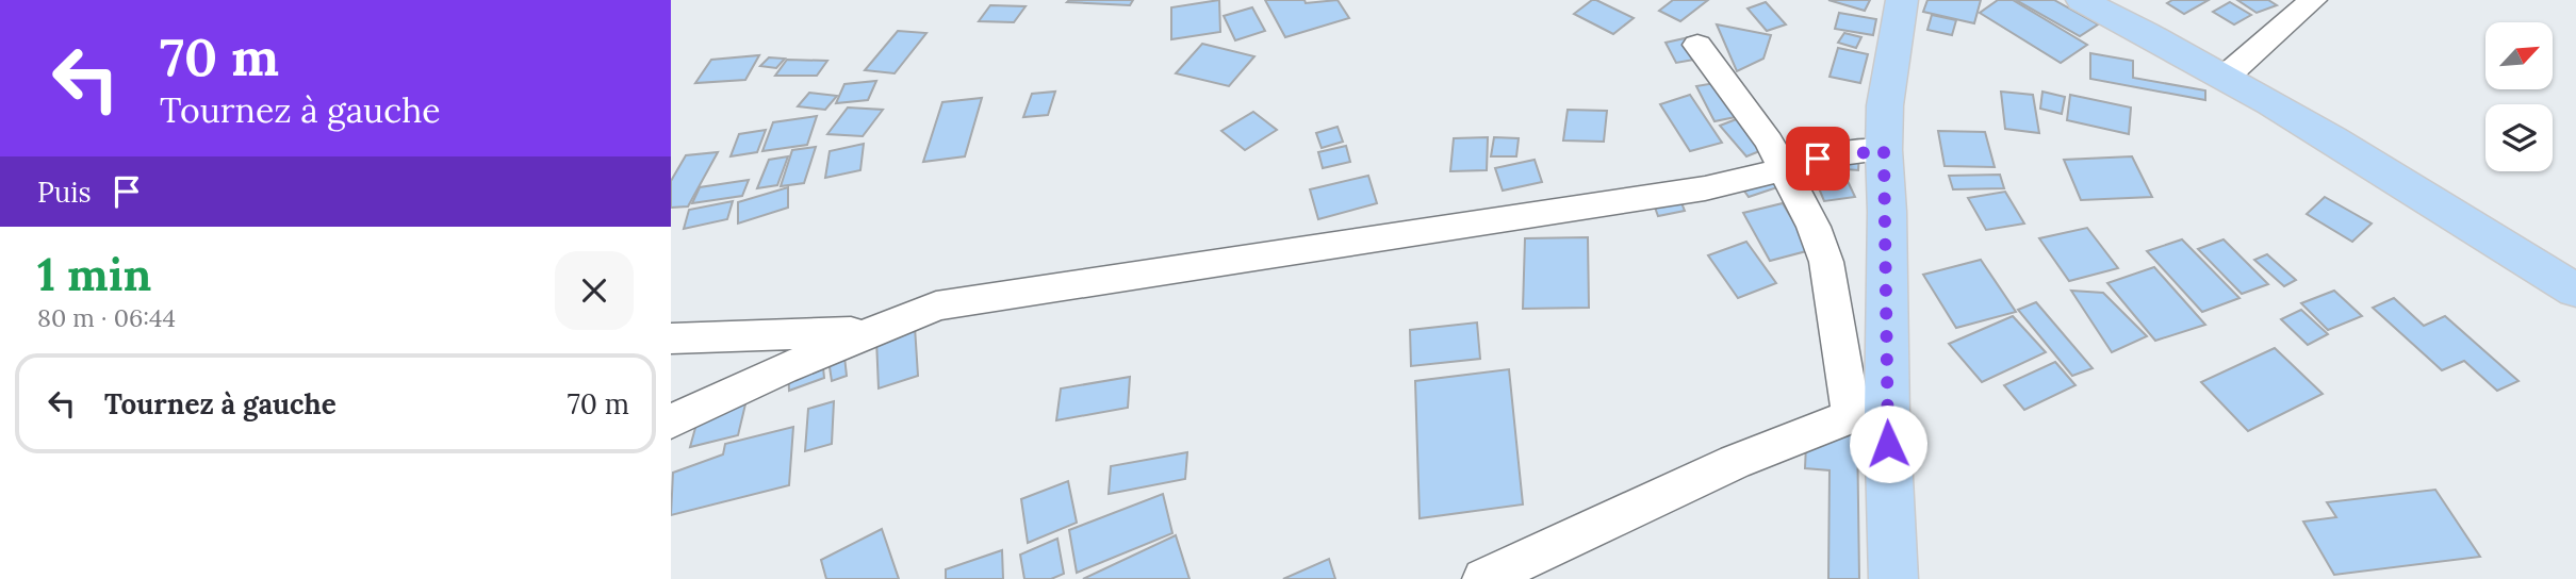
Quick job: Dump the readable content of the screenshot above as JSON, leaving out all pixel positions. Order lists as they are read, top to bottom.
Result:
{
  "north": "top right",
  "page": {
    "turn": ["70 m", "Tournez à gauche"],
    "then": "Puis",
    "heading": ["1 min", "80 m · 06:44"],
    "list": [
      {
        "name": "Tournez à gauche",
        "value": "70 m"
      }
    ]
  }
}
